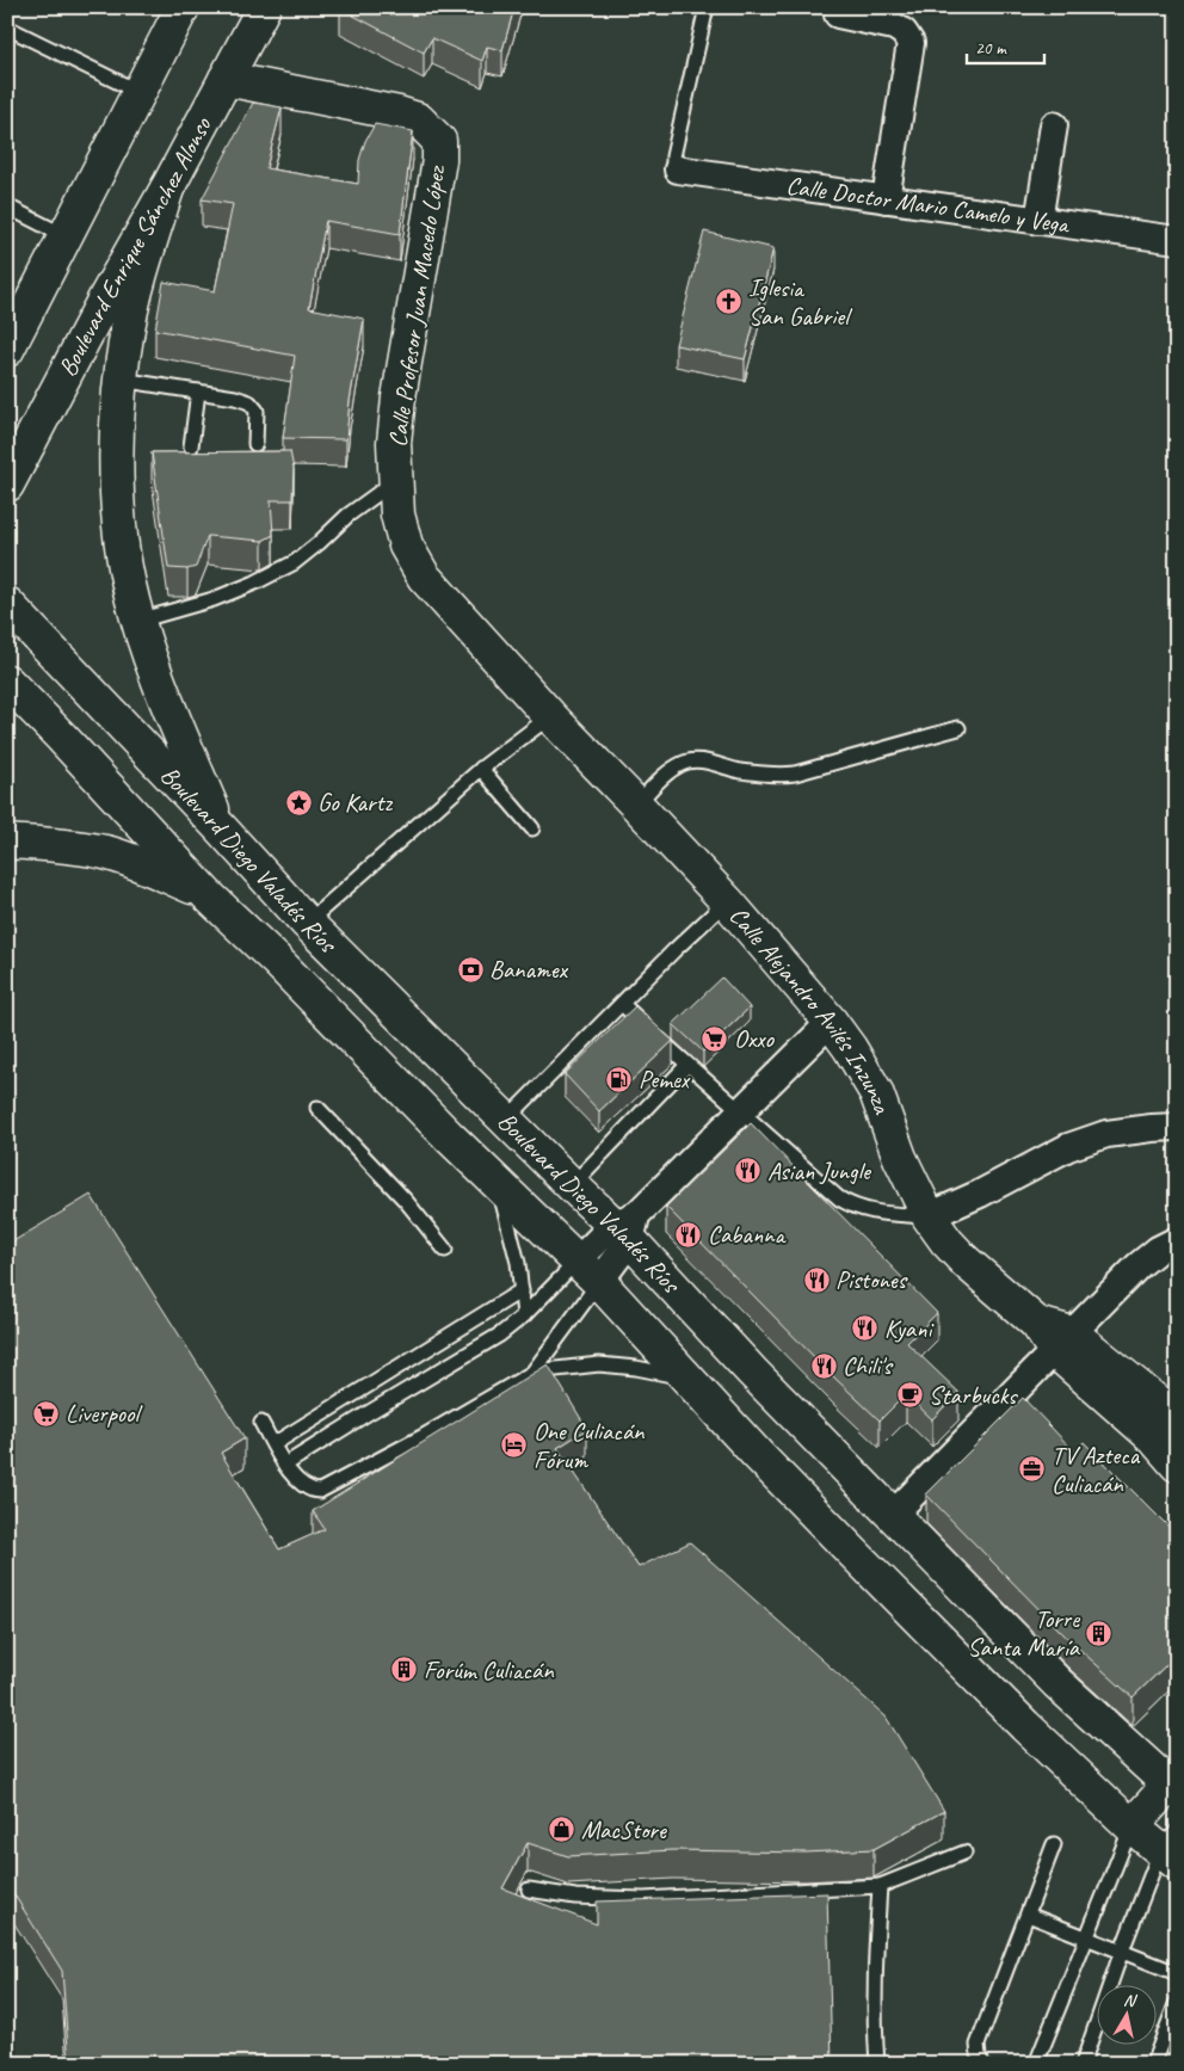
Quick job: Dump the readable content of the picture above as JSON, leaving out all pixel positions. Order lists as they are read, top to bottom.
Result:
{
  "streets": {
    "main road": [
      "Boulevard Enrique Sánchez Alonso",
      "Calle Profesor Juan Macedo López",
      "Boulevard Diego Valadés Ríos",
      "Calle Alejandro Avilés Inzunza"
    ],
    "street": ["Calle Doctor Mario Camelo y Vega"]
  },
  "crossings": [
    ["Boulevard Enrique Sánchez Alonso", "Calle Profesor Juan Macedo López"],
    ["Calle Profesor Juan Macedo López", "Calle Alejandro Avilés Inzunza"]
  ],
  "places": {
    "church": ["Iglesia San Gabriel"],
    "place": ["Go Kartz"],
    "bank": ["Banamex"],
    "supermarket": ["Oxxo", "Liverpool"],
    "fuel station": ["Pemex"],
    "restaurant": [
      "Asian Jungle",
      "Cabanna",
      "Pistones",
      "Kyani",
      "Chili's"
    ],
    "cafe": ["Starbucks"],
    "hotel": ["One Culiacán Fórum"],
    "office": ["TV Azteca Culiacán"],
    "building": ["Torre Santa María", "Forúm Culiacán"],
    "shop": ["MacStore"]
  },
  "scale_bar": "20 m",
  "north": "top"
}
